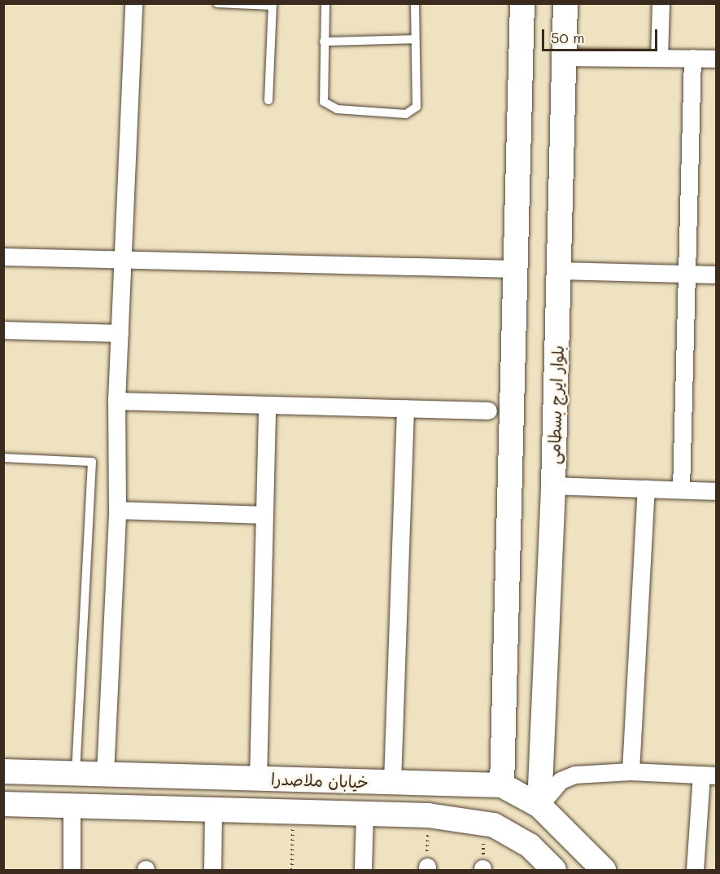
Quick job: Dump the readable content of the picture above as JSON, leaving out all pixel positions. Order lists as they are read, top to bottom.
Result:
{
  "streets": {
    "street": ["بلوار ایرج بسطامی", "خیابان ملاصدرا"]
  },
  "crossings": [
    ["بلوار ایرج بسطامی", "خیابان ملاصدرا"]
  ],
  "scale_bar": "50 m"
}
